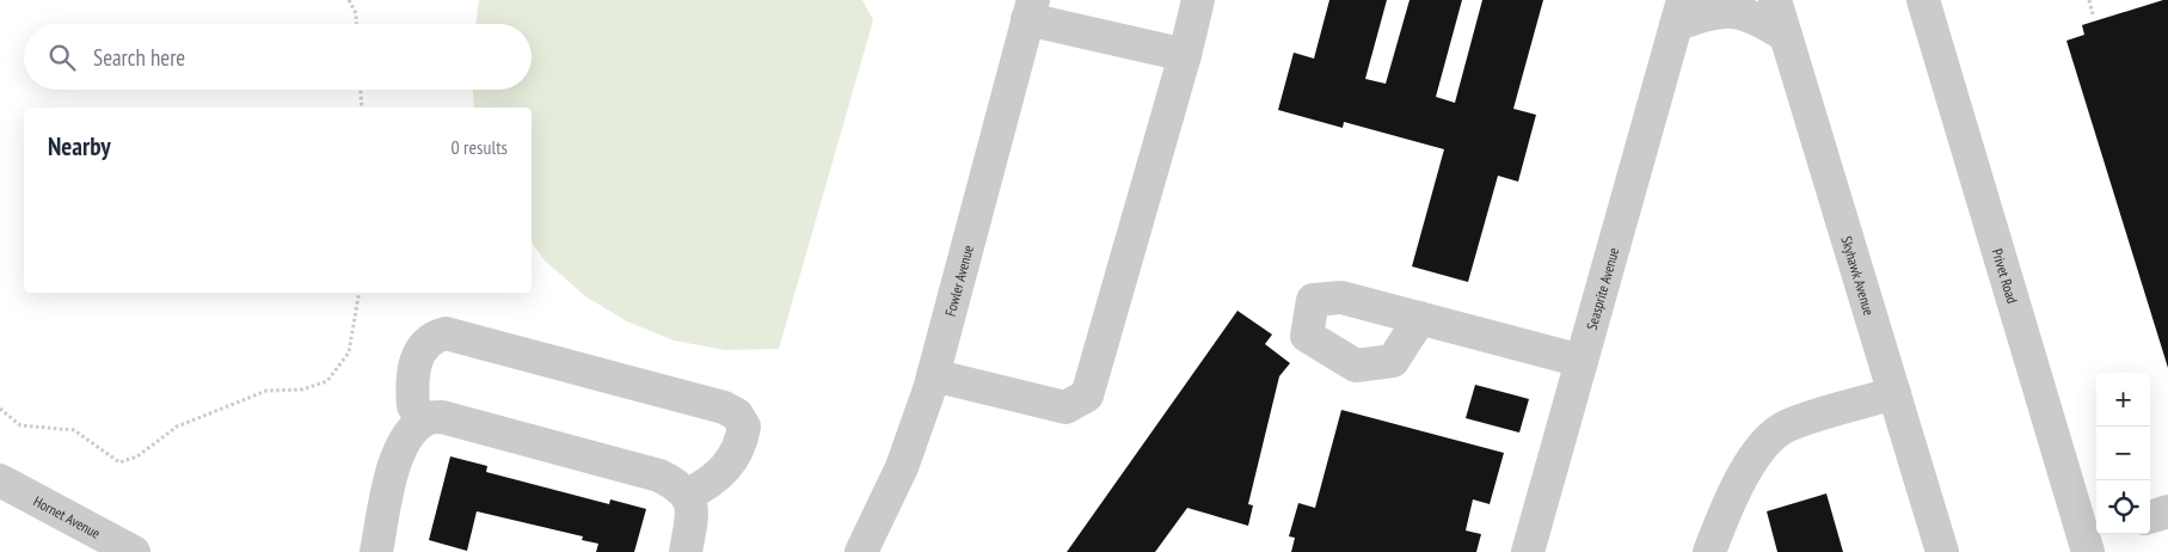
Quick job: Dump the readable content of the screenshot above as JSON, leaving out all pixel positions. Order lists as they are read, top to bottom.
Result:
{
  "streets": {
    "street": [
      "Skyhawk Avenue",
      "Privet Road",
      "Fowler Avenue",
      "Seasprite Avenue",
      "Hornet Avenue"
    ]
  },
  "crossings": [
    ["Skyhawk Avenue", "Seasprite Avenue"]
  ],
  "page": {
    "search": "Search here",
    "heading": ["Nearby", "0 results"],
    "map_buttons": ["+", "−"]
  }
}
